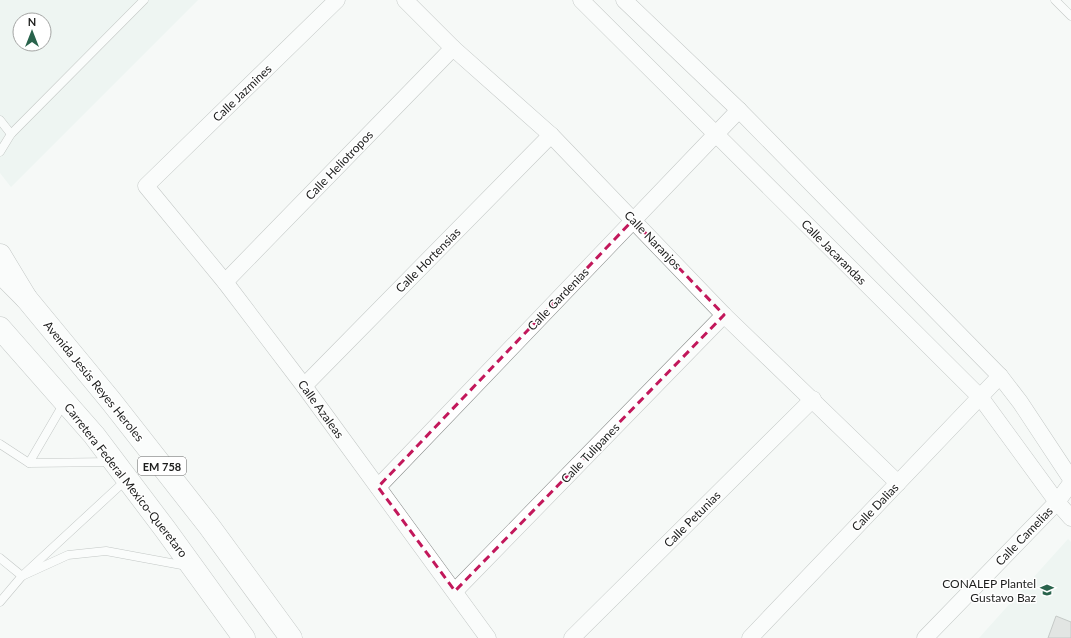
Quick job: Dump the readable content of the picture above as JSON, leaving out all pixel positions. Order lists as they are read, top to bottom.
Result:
{
  "streets": {
    "highway": ["Avenida Jesús Reyes Heroles", "EM 758", "Carretera Federal Mexico-Queretaro"],
    "street": [
      "Calle Jazmines",
      "Calle Heliotropos",
      "Calle Naranjos",
      "Calle Jacarandas",
      "Calle Hortensias",
      "Calle Gardenias",
      "Calle Azaleas",
      "Calle Tulipanes",
      "Calle Dalias",
      "Calle Petunias",
      "Calle Camelias"
    ]
  },
  "crossings": [
    ["Calle Jazmines", "Calle Azaleas"],
    ["Calle Heliotropos", "Calle Naranjos"],
    ["Calle Heliotropos", "Calle Azaleas"],
    ["Calle Naranjos", "Calle Hortensias"],
    ["Calle Naranjos", "Calle Gardenias"],
    ["Calle Naranjos", "Calle Tulipanes"],
    ["Calle Naranjos", "Calle Dalias"],
    ["Calle Naranjos", "Calle Petunias"],
    ["Calle Jacarandas", "Calle Gardenias"],
    ["Calle Jacarandas", "Calle Dalias"],
    ["Calle Jacarandas", "Calle Camelias"],
    ["Calle Hortensias", "Calle Azaleas"],
    ["Calle Gardenias", "Calle Azaleas"],
    ["Calle Azaleas", "Calle Tulipanes"]
  ],
  "places": {
    "school or university": ["CONALEP Plantel Gustavo Baz"]
  },
  "north": "top"
}
